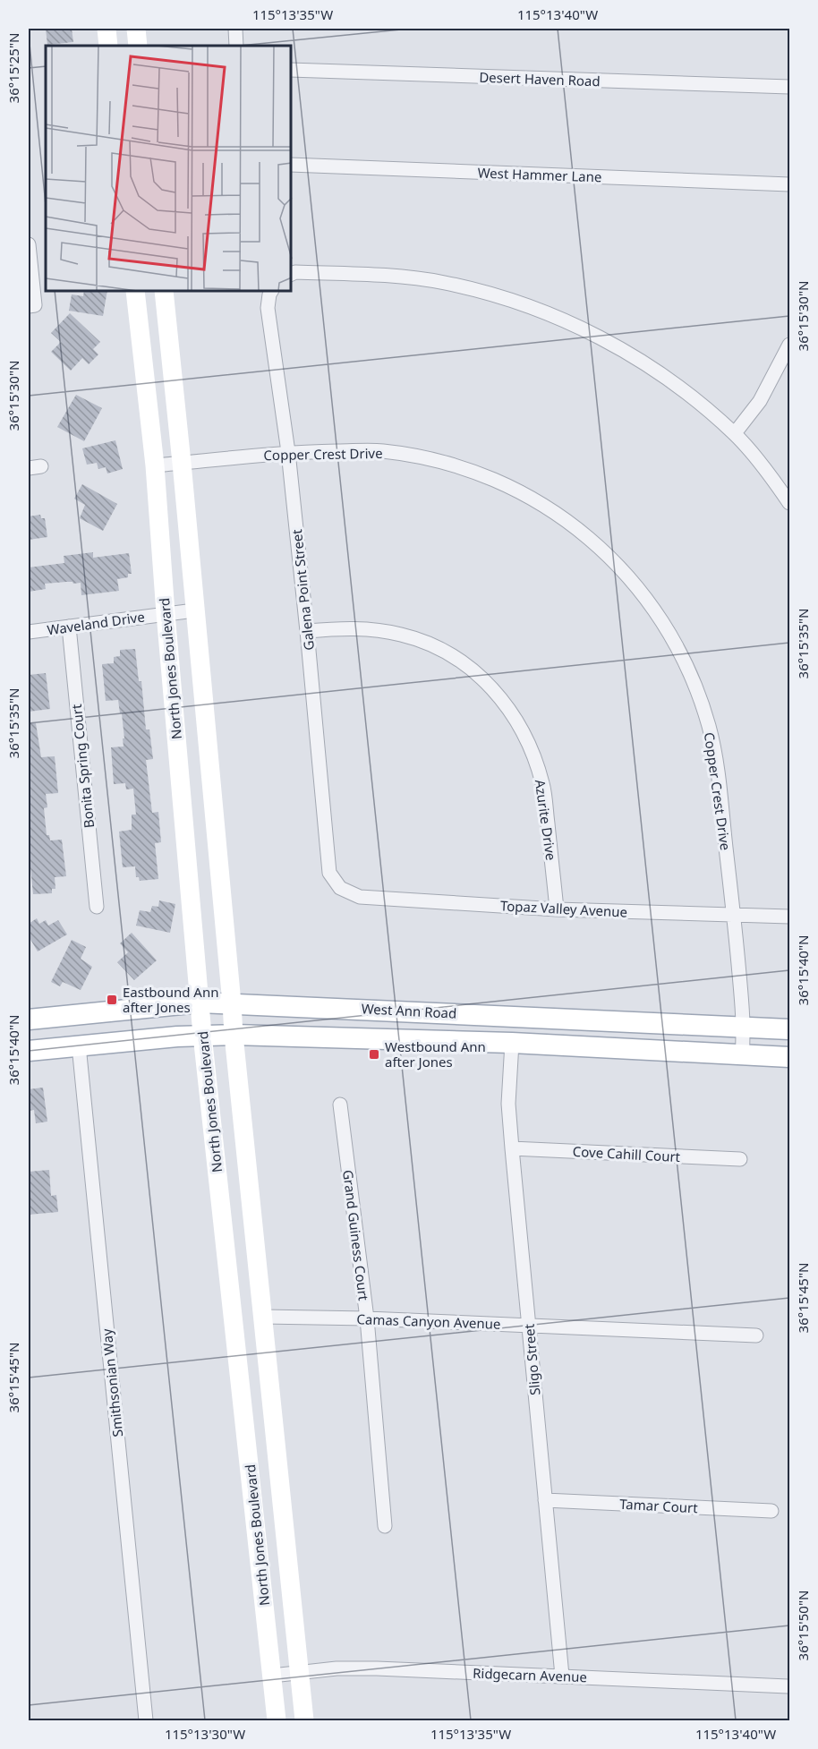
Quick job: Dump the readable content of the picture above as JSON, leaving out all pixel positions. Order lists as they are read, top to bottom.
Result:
{
  "streets": {
    "main road": ["North Jones Boulevard", "West Ann Road"],
    "street": [
      "Desert Haven Road",
      "West Hammer Lane",
      "Copper Crest Drive",
      "Galena Point Street",
      "Waveland Drive",
      "Bonita Spring Court",
      "Azurite Drive",
      "Topaz Valley Avenue",
      "Cove Cahill Court",
      "Grand Guiness Court",
      "Camas Canyon Avenue",
      "Sligo Street",
      "Smithsonian Way",
      "Tamar Court",
      "Ridgecarn Avenue"
    ]
  },
  "crossings": [
    ["Copper Crest Drive", "Galena Point Street"],
    ["Copper Crest Drive", "North Jones Boulevard"],
    ["Copper Crest Drive", "Topaz Valley Avenue"],
    ["Copper Crest Drive", "West Ann Road"],
    ["Galena Point Street", "Azurite Drive"],
    ["Galena Point Street", "Topaz Valley Avenue"],
    ["Waveland Drive", "North Jones Boulevard"],
    ["Waveland Drive", "Bonita Spring Court"],
    ["North Jones Boulevard", "West Ann Road"],
    ["North Jones Boulevard", "Ridgecarn Avenue"],
    ["Azurite Drive", "Topaz Valley Avenue"],
    ["Cove Cahill Court", "Sligo Street"],
    ["Grand Guiness Court", "Camas Canyon Avenue"],
    ["Camas Canyon Avenue", "Sligo Street"],
    ["Sligo Street", "Tamar Court"],
    ["Sligo Street", "Ridgecarn Avenue"]
  ],
  "places": {
    "transit": ["Eastbound Ann after Jones", "Westbound Ann after Jones"]
  },
  "coordinates": [
    "115°13'35\"W",
    "115°13'40\"W",
    "36°15'25\"N",
    "36°15'30\"N",
    "36°15'35\"N",
    "36°15'40\"N",
    "36°15'45\"N",
    "36°15'50\"N",
    "115°13'30\"W"
  ]
}
